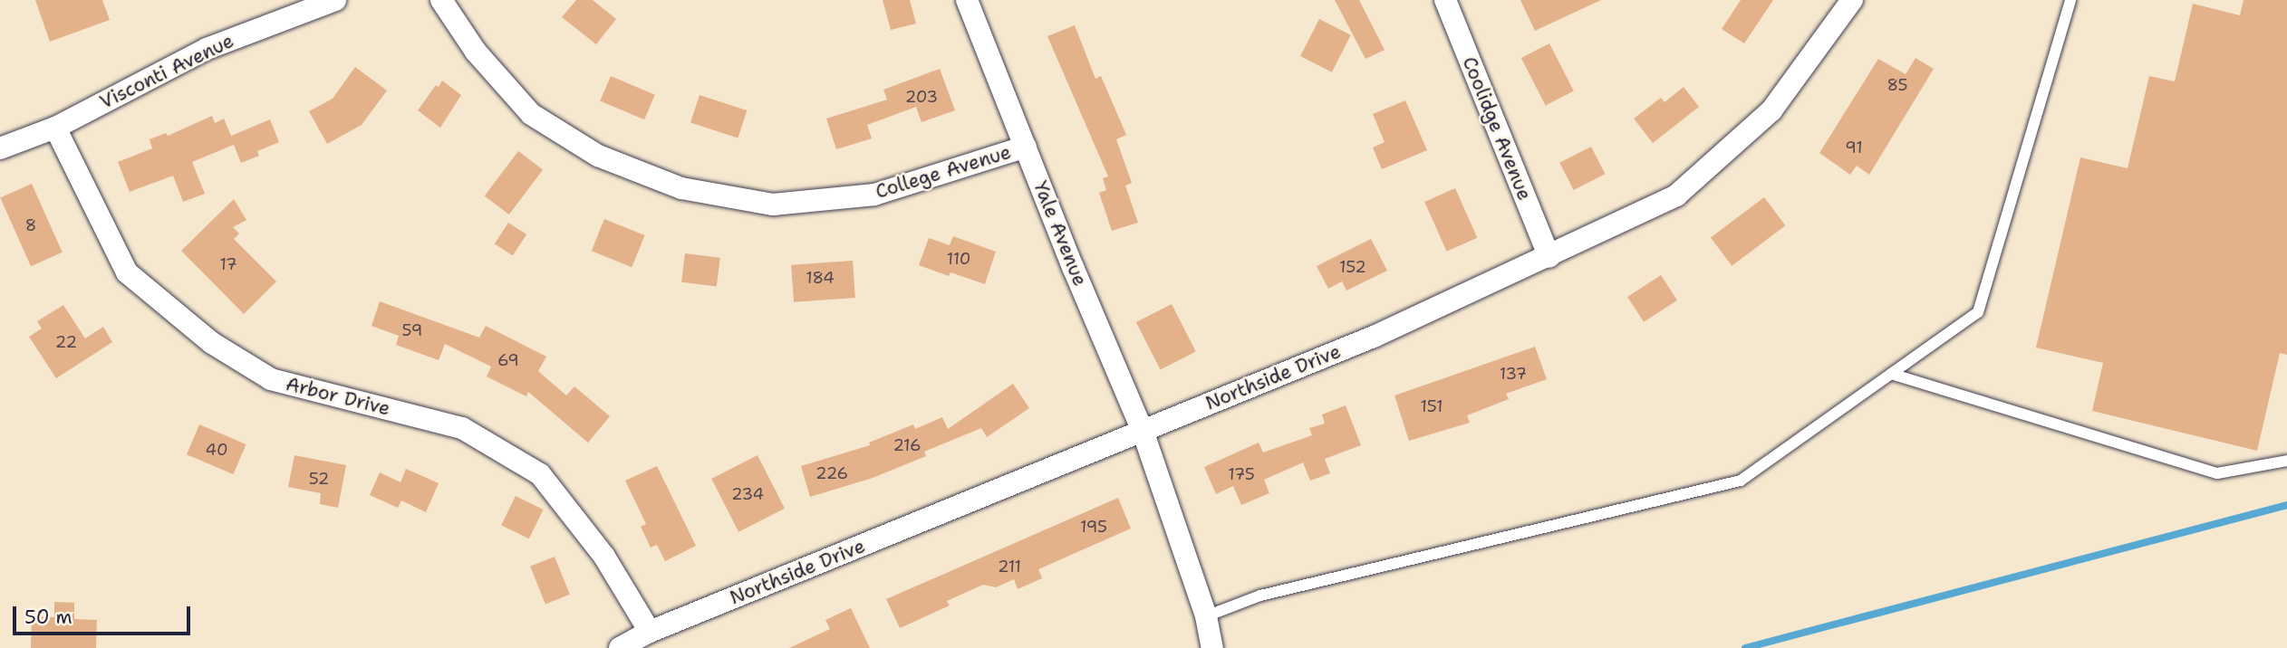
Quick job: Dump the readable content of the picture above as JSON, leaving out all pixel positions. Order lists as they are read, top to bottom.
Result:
{
  "streets": {
    "street": [
      "Visconti Avenue",
      "Coolidge Avenue",
      "College Avenue",
      "Yale Avenue",
      "Northside Drive",
      "Arbor Drive"
    ]
  },
  "crossings": [
    ["Visconti Avenue", "Arbor Drive"],
    ["Coolidge Avenue", "Northside Drive"],
    ["College Avenue", "Yale Avenue"],
    ["Yale Avenue", "Northside Drive"],
    ["Northside Drive", "Arbor Drive"]
  ],
  "house_numbers": [
    "85",
    "203",
    "91",
    "8",
    "110",
    "17",
    "152",
    "184",
    "59",
    "22",
    "69",
    "137",
    "151",
    "216",
    "40",
    "226",
    "175",
    "52",
    "234",
    "195",
    "211"
  ],
  "scale_bar": "50 m"
}
